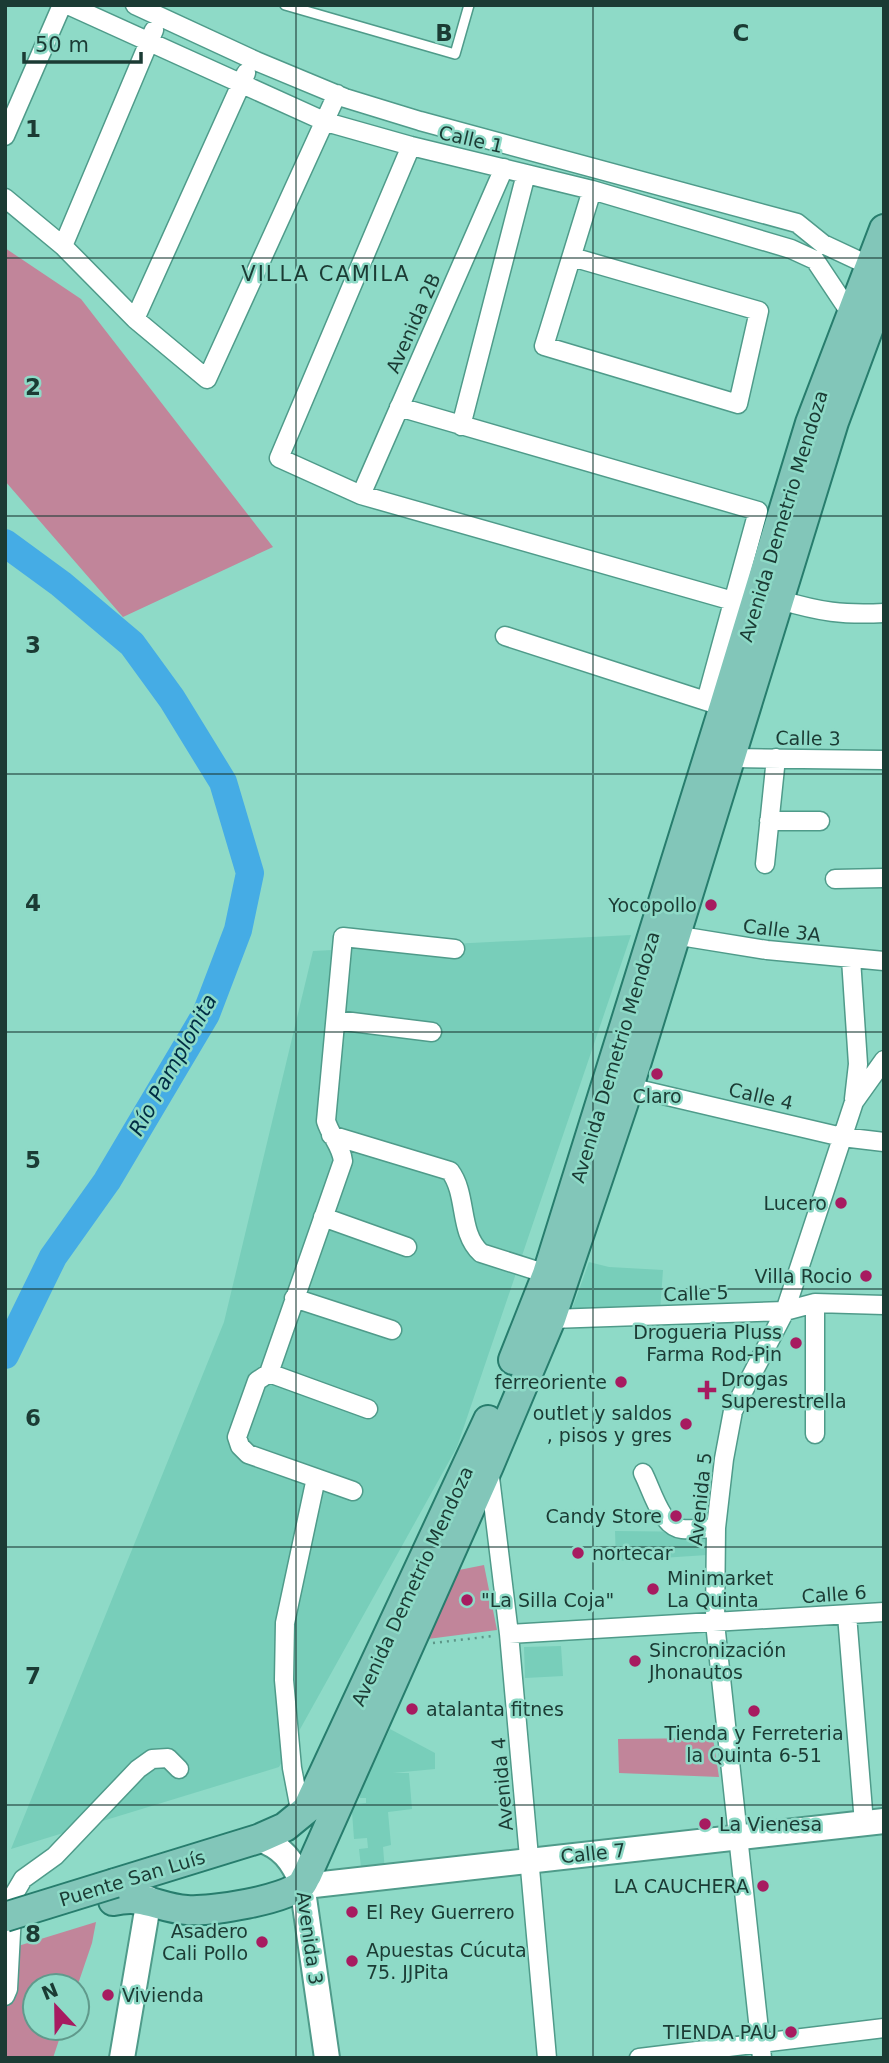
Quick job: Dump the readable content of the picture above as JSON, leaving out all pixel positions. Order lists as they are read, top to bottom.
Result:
{
  "streets": {
    "main road": ["Avenida Demetrio Mendoza", "Puente San Luís"],
    "street": [
      "Calle 1",
      "Avenida 2B",
      "Calle 3",
      "Calle 3A",
      "Calle 4",
      "Calle 5",
      "Avenida 5",
      "Calle 6",
      "Avenida 4",
      "Calle 7",
      "Avenida 3"
    ]
  },
  "crossings": [
    ["Calle 1", "Avenida 2B"],
    ["Calle 1", "Avenida Demetrio Mendoza"],
    ["Avenida Demetrio Mendoza", "Calle 3"],
    ["Avenida Demetrio Mendoza", "Calle 3A"],
    ["Avenida Demetrio Mendoza", "Calle 4"],
    ["Avenida Demetrio Mendoza", "Calle 5"],
    ["Avenida Demetrio Mendoza", "Avenida 4"],
    ["Avenida Demetrio Mendoza", "Calle 7"],
    ["Avenida Demetrio Mendoza", "Puente San Luís"],
    ["Avenida Demetrio Mendoza", "Avenida 3"],
    ["Calle 4", "Avenida 5"],
    ["Calle 5", "Avenida 5"],
    ["Avenida 5", "Calle 6"],
    ["Avenida 5", "Calle 7"],
    ["Calle 6", "Avenida 4"],
    ["Avenida 4", "Calle 7"],
    ["Calle 7", "Puente San Luís"],
    ["Calle 7", "Avenida 3"],
    ["Puente San Luís", "Avenida 3"]
  ],
  "districts": ["VILLA CAMILA"],
  "water": ["Río Pamplonita"],
  "places": {
    "other": [
      "Yocopollo",
      "Claro",
      "Lucero",
      "Villa Rocio",
      "Drogueria Pluss Farma Rod-Pin",
      "ferreoriente",
      "outlet y saldos , pisos y gres",
      "Candy Store",
      "nortecar",
      "Minimarket La Quinta",
      "\"La Silla Coja\"",
      "Sincronización Jhonautos",
      "atalanta fitnes",
      "Tienda y Ferreteria la Quinta 6-51",
      "La Vienesa",
      "LA CAUCHERA",
      "El Rey Guerrero",
      "Asadero Cali Pollo",
      "Apuestas Cúcuta 75. JJPita",
      "Vivienda",
      "TIENDA PAU"
    ],
    "health": ["Drogas Superestrella"]
  },
  "scale_bar": "50 m",
  "north": "top",
  "grid": {
    "columns": ["B", "C"],
    "rows": [
      "1",
      "2",
      "3",
      "4",
      "5",
      "6",
      "7",
      "8"
    ]
  }
}
